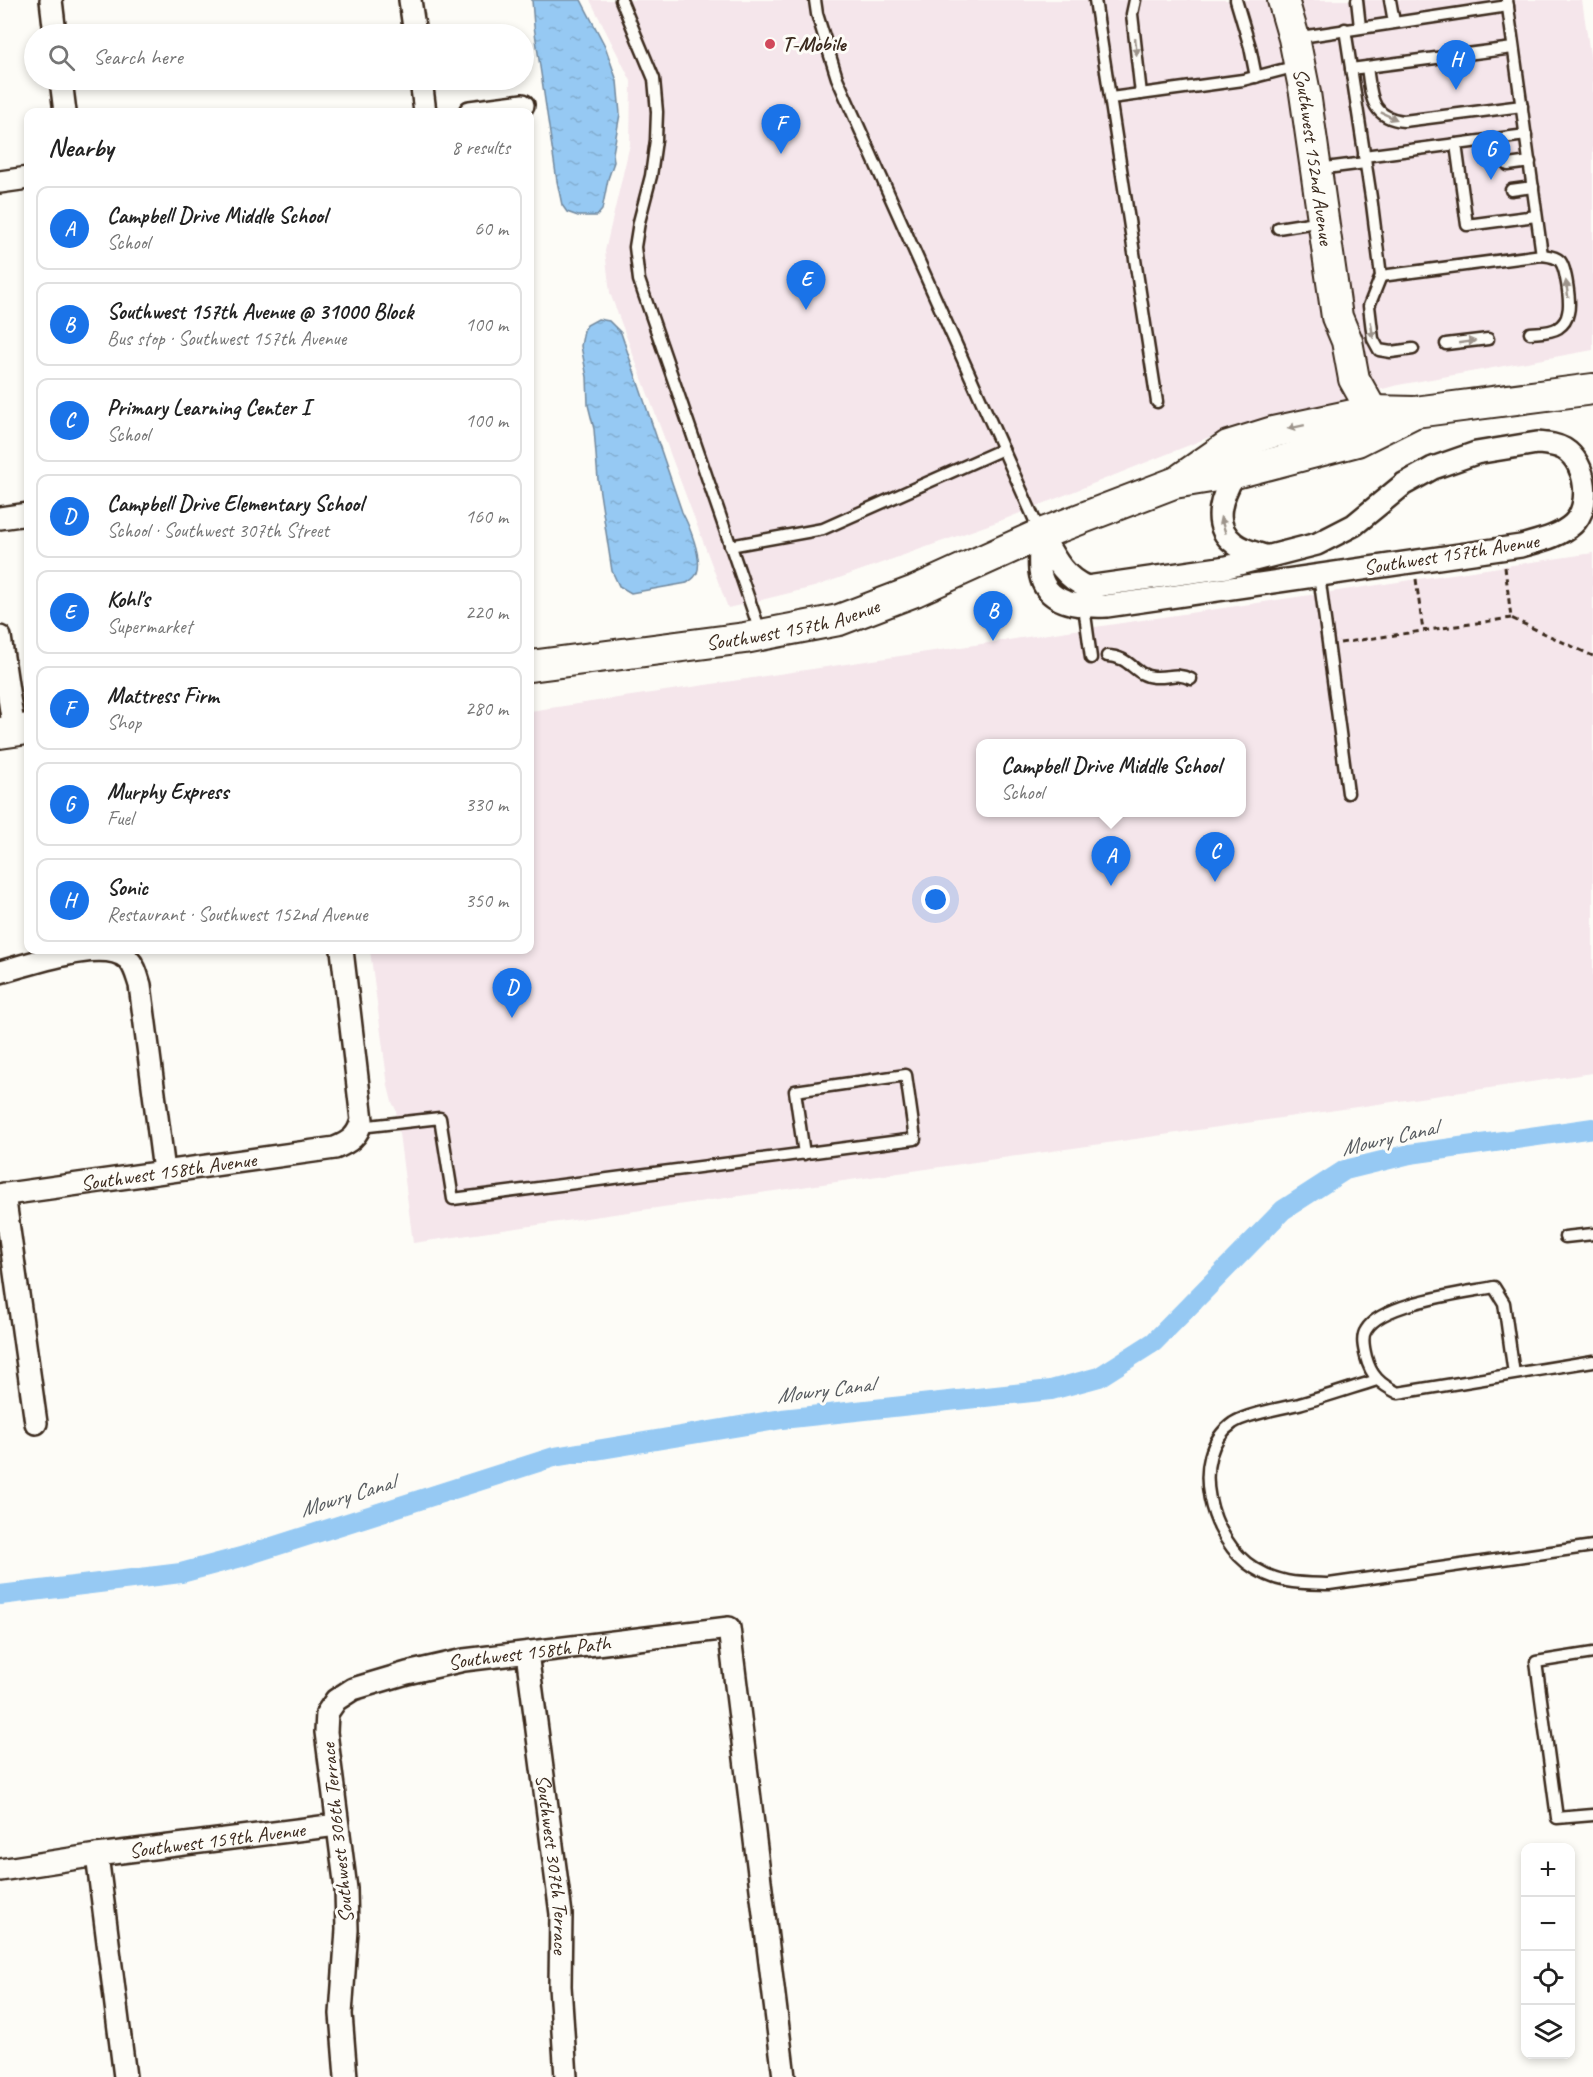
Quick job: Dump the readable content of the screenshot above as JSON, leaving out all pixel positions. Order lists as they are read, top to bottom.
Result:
{
  "streets": {
    "street": [
      "Southwest 152nd Avenue",
      "Southwest 157th Avenue",
      "Southwest 158th Avenue",
      "Southwest 158th Path",
      "Southwest 306th Terrace",
      "Southwest 159th Avenue",
      "Southwest 307th Terrace"
    ]
  },
  "crossings": [
    ["Southwest 152nd Avenue", "Southwest 157th Avenue"],
    ["Southwest 158th Path", "Southwest 306th Terrace"],
    ["Southwest 158th Path", "Southwest 307th Terrace"],
    ["Southwest 306th Terrace", "Southwest 159th Avenue"]
  ],
  "water": ["Mowry Canal"],
  "places": ["T-Mobile"],
  "page": {
    "search": "Search here",
    "pins": [
      "H",
      "F",
      "G",
      "E",
      "B",
      "C",
      "A",
      "D"
    ],
    "heading": ["Nearby", "8 results"],
    "list": [
      {
        "mark": "A",
        "name": "Campbell Drive Middle School",
        "note": "School",
        "value": "60 m"
      },
      {
        "mark": "B",
        "name": "Southwest 157th Avenue @ 31000 Block",
        "note": "Bus stop · Southwest 157th Avenue",
        "value": "100 m"
      },
      {
        "mark": "C",
        "name": "Primary Learning Center I",
        "note": "School",
        "value": "100 m"
      },
      {
        "mark": "D",
        "name": "Campbell Drive Elementary School",
        "note": "School · Southwest 307th Street",
        "value": "160 m"
      },
      {
        "mark": "E",
        "name": "Kohl's",
        "note": "Supermarket",
        "value": "220 m"
      },
      {
        "mark": "F",
        "name": "Mattress Firm",
        "note": "Shop",
        "value": "280 m"
      },
      {
        "mark": "G",
        "name": "Murphy Express",
        "note": "Fuel",
        "value": "330 m"
      },
      {
        "mark": "H",
        "name": "Sonic",
        "note": "Restaurant · Southwest 152nd Avenue",
        "value": "350 m"
      }
    ],
    "popup": ["Campbell Drive Middle School", "School"],
    "map_buttons": ["+", "−"]
  }
}
